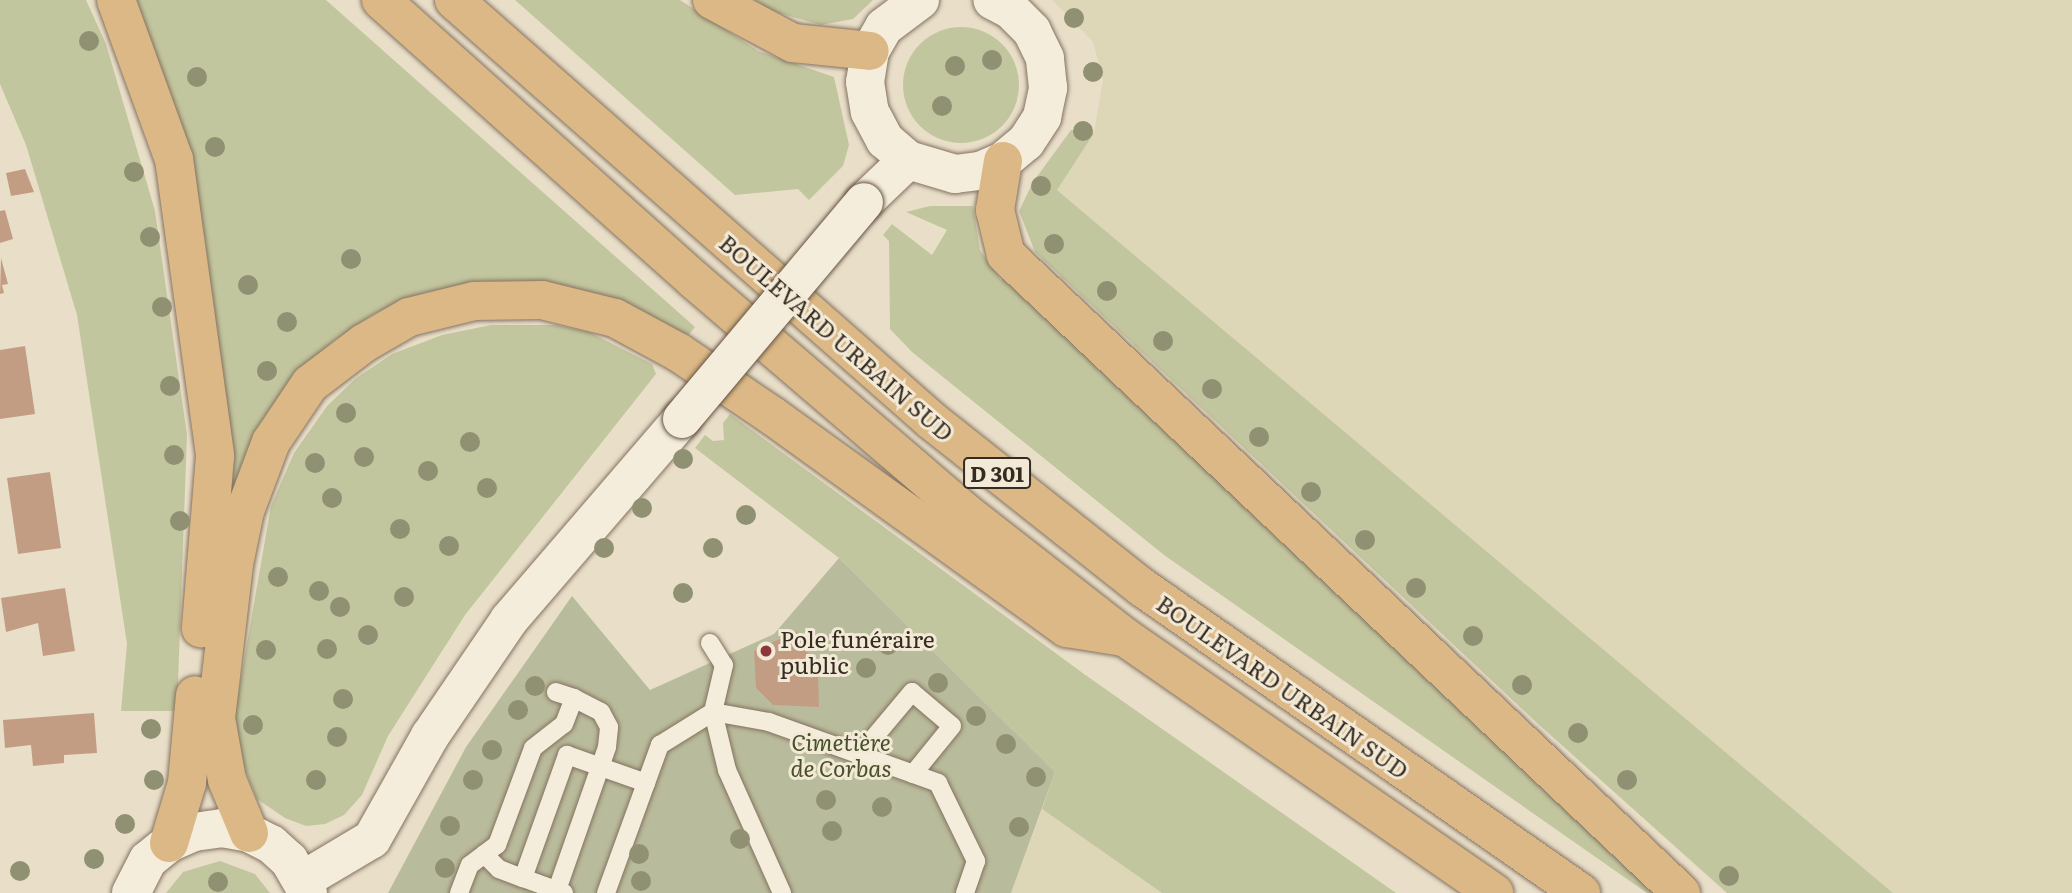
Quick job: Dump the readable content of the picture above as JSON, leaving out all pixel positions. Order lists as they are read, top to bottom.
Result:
{
  "streets": {
    "highway": ["BOULEVARD URBAIN SUD", "D 301"]
  },
  "parks": ["Cimetière de Corbas"],
  "places": ["Pole funéraire public"]
}
